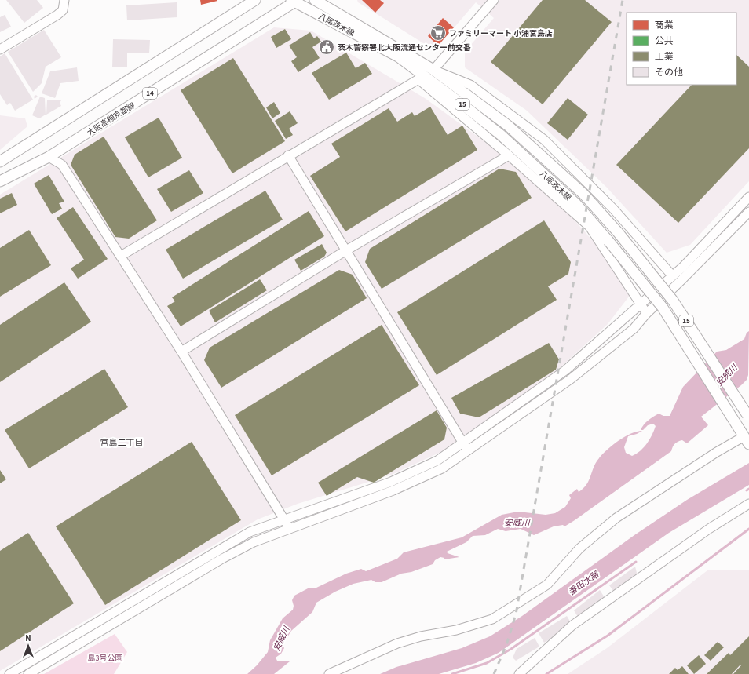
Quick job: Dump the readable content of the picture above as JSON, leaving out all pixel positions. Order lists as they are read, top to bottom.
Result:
{
  "streets": {
    "main road": [
      "八尾茨木線",
      "14",
      "15",
      "大阪高槻京都線"
    ]
  },
  "crossings": [
    ["八尾茨木線", "大阪高槻京都線"]
  ],
  "districts": ["宮島二丁目"],
  "water": ["安威川", "番田水路"],
  "parks": ["島3号公園"],
  "places": {
    "supermarket": ["ファミリーマート 小浦宮島店"],
    "public building": ["茨木警察署北大阪流通センター前交番"]
  },
  "legend": [
    "商業",
    "公共",
    "工業",
    "その他"
  ],
  "north": "top"
}
